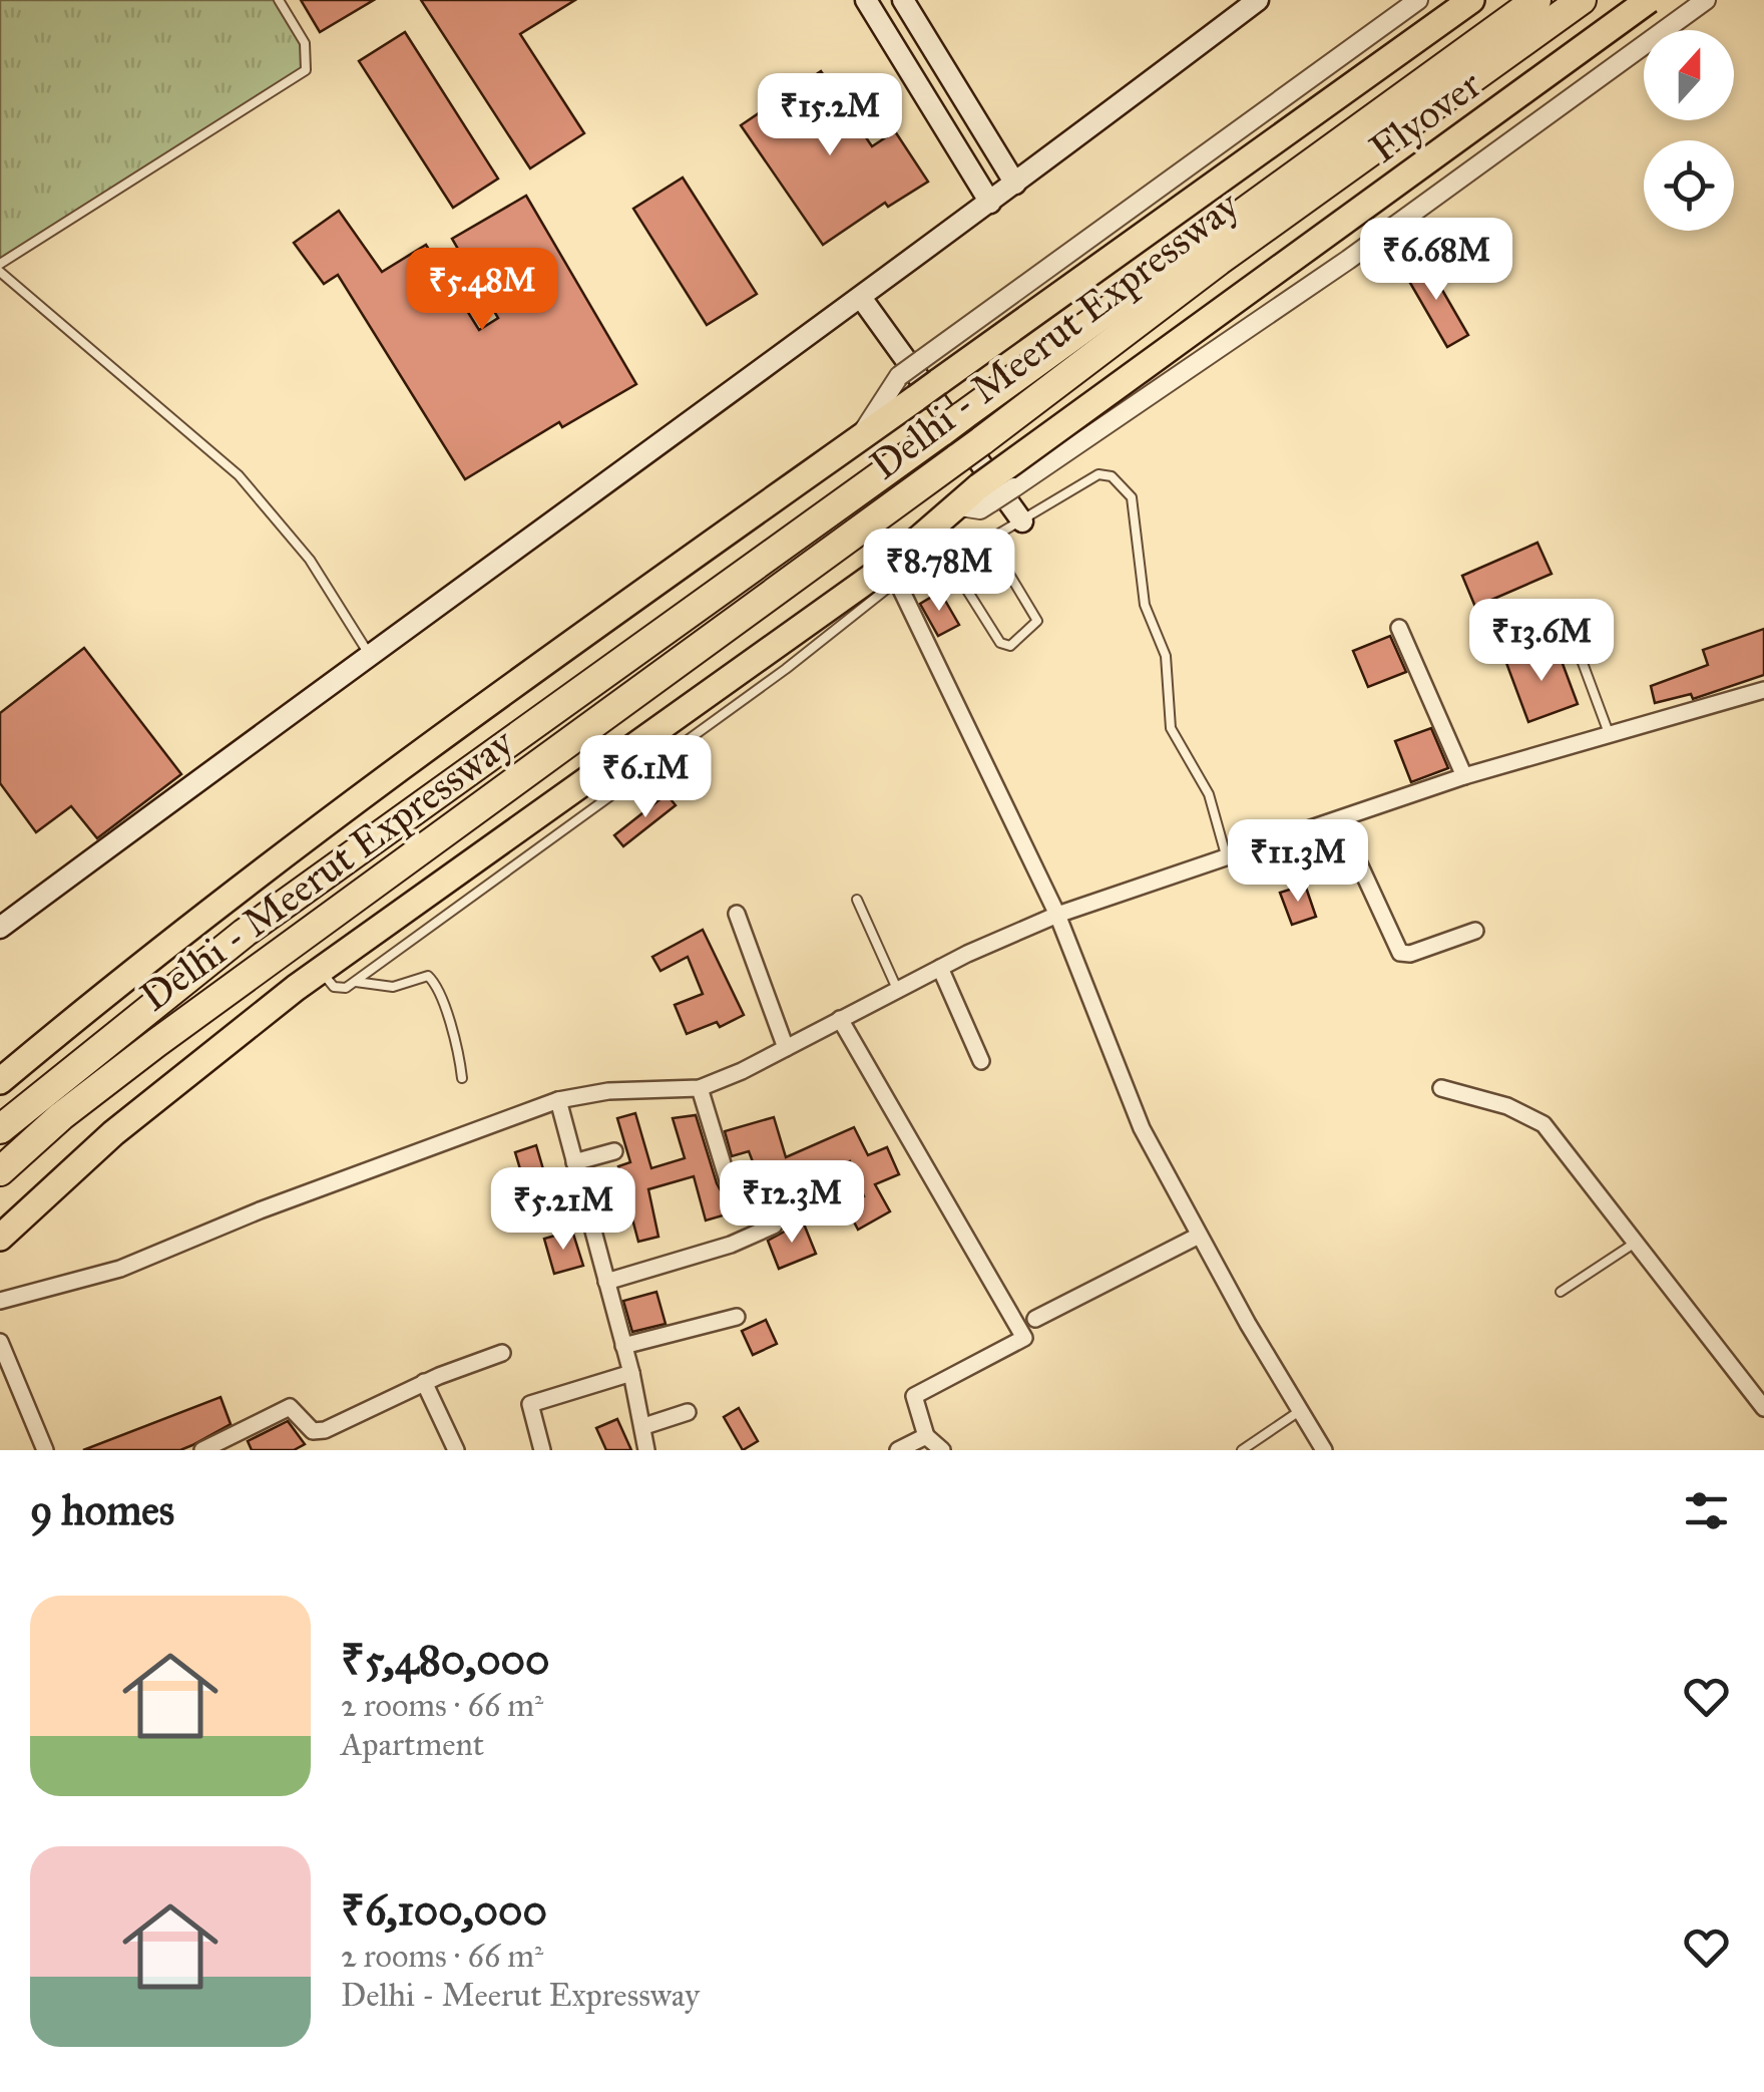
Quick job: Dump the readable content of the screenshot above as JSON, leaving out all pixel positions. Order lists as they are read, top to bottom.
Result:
{
  "streets": {
    "highway": ["Flyover", "Delhi - Meerut Expressway"]
  },
  "north": "top",
  "page": {
    "price": [
      "₹15.2M",
      "₹6.68M",
      "₹5.48M",
      "₹8.78M",
      "₹13.6M",
      "₹6.1M",
      "₹11.3M",
      "₹12.3M",
      "₹5.21M"
    ],
    "heading": "9 homes",
    "list": [
      {
        "name": "₹5,480,000",
        "note": "2 rooms · 66 m² · Apartment"
      },
      {
        "name": "₹6,100,000",
        "note": "2 rooms · 66 m² · Delhi - Meerut Expressway"
      }
    ]
  }
}
